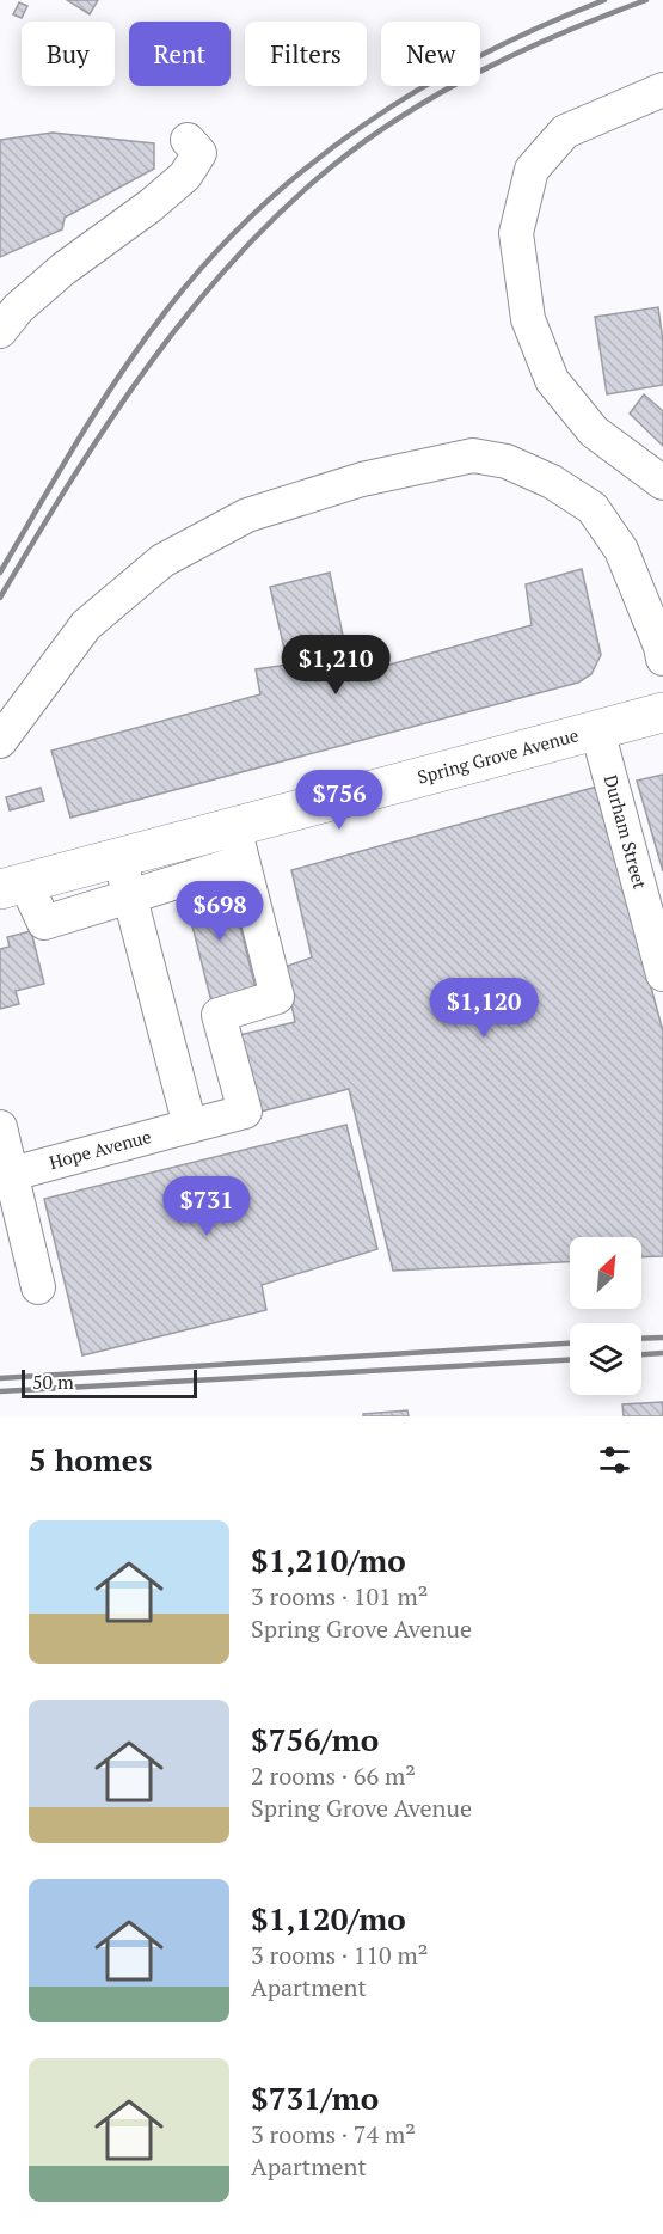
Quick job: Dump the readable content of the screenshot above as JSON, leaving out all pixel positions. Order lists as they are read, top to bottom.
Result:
{
  "streets": {
    "main road": ["Spring Grove Avenue"],
    "lane": ["Durham Street", "Hope Avenue"]
  },
  "crossings": [
    ["Spring Grove Avenue", "Durham Street"],
    ["Spring Grove Avenue", "Hope Avenue"]
  ],
  "scale_bar": "50 m",
  "north": "top right",
  "page": {
    "chip": [
      "Buy",
      "Rent",
      "Filters",
      "New"
    ],
    "price": [
      "$1,210",
      "$756",
      "$698",
      "$1,120",
      "$731"
    ],
    "scale": "50 m",
    "heading": "5 homes",
    "list": [
      {
        "name": "$1,210/mo",
        "note": "3 rooms · 101 m² · Spring Grove Avenue"
      },
      {
        "name": "$756/mo",
        "note": "2 rooms · 66 m² · Spring Grove Avenue"
      },
      {
        "name": "$1,120/mo",
        "note": "3 rooms · 110 m² · Apartment"
      },
      {
        "name": "$731/mo",
        "note": "3 rooms · 74 m² · Apartment"
      }
    ]
  }
}
